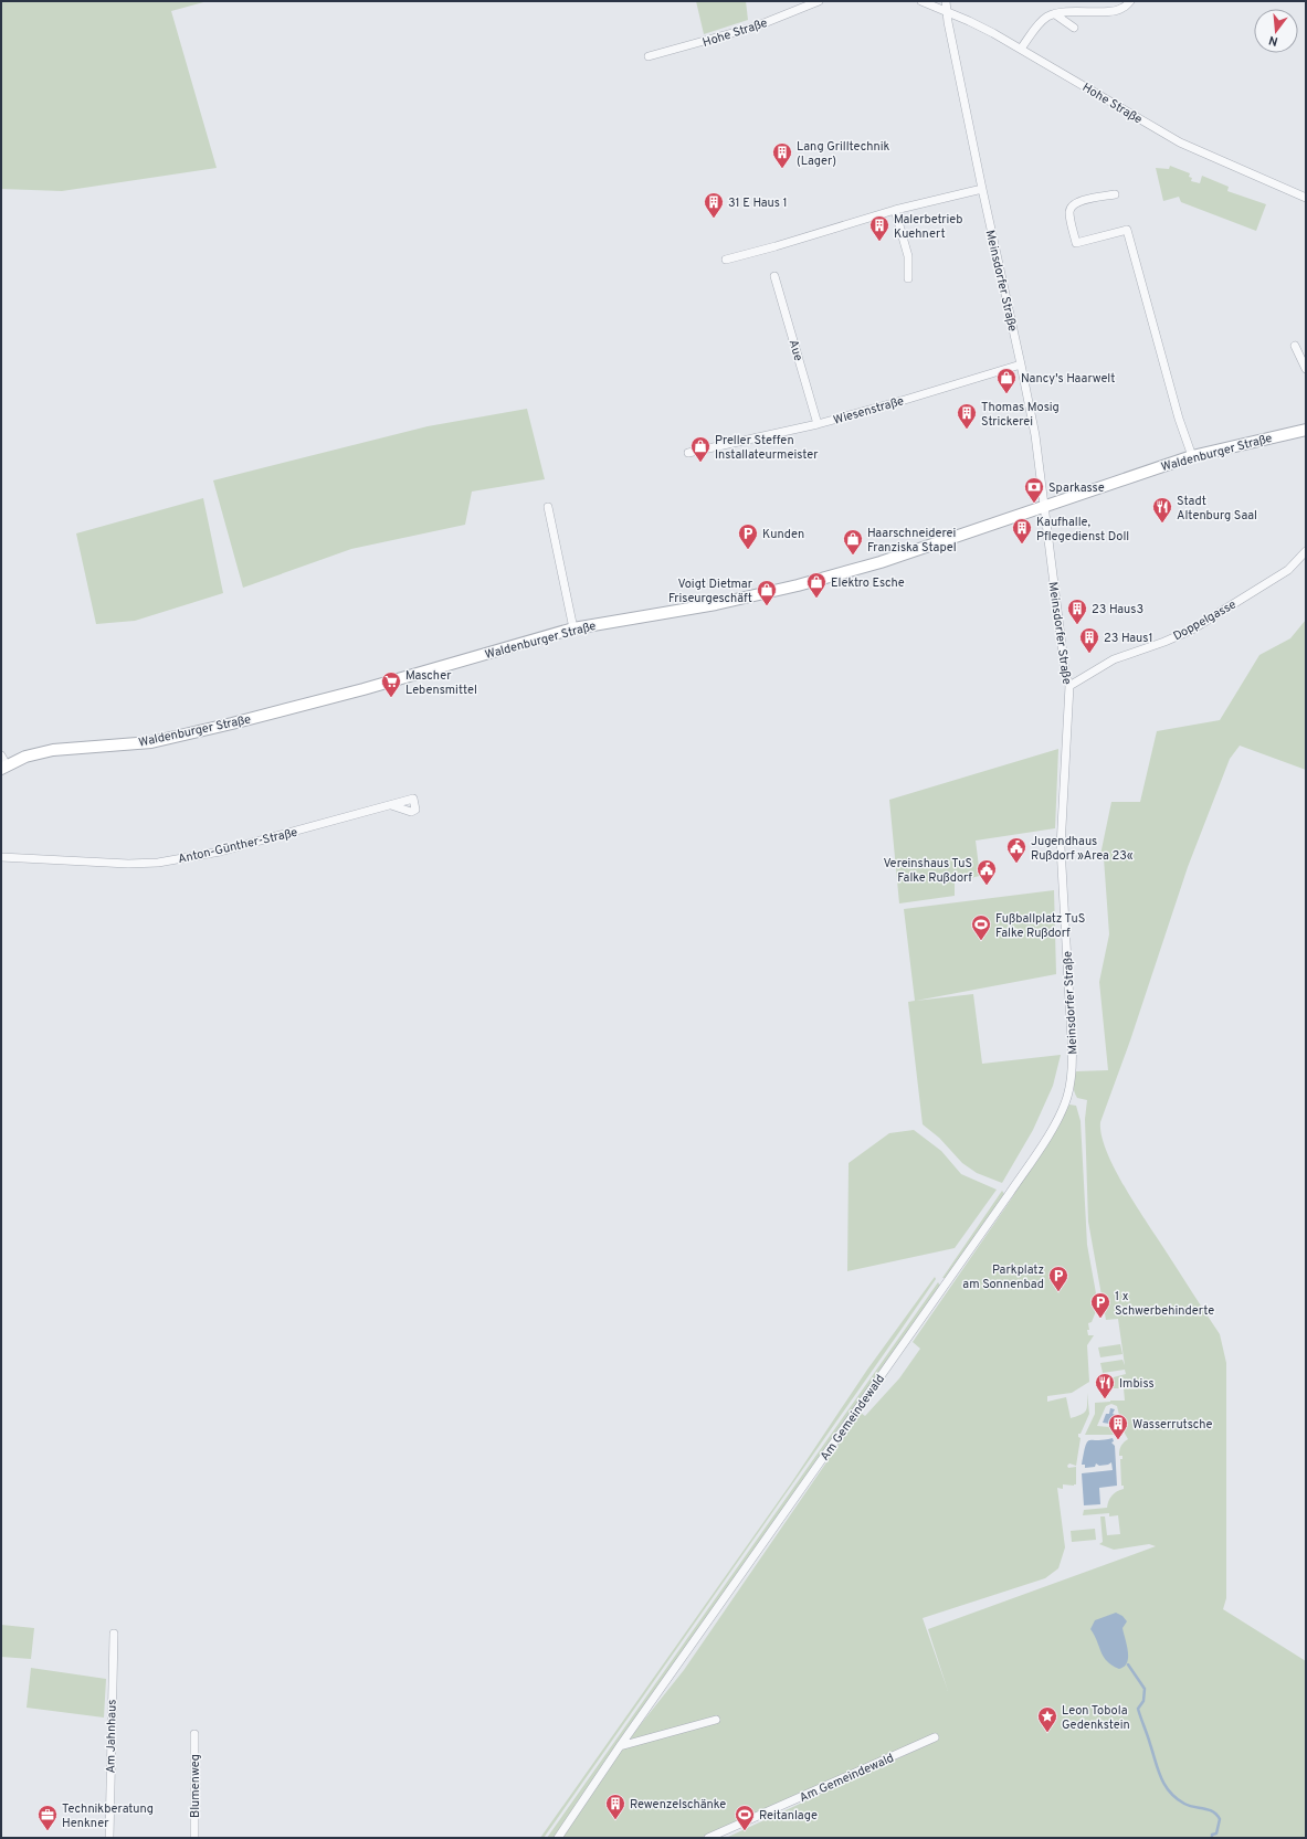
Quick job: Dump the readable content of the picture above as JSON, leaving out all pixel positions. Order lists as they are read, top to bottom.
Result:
{
  "streets": {
    "main road": ["Waldenburger Straße"],
    "street": [
      "Hohe Straße",
      "Meinsdorfer Straße",
      "Aue",
      "Wiesenstraße",
      "Doppelgasse",
      "Anton-Günther-Straße",
      "Am Gemeindewald",
      "Am Jahnhaus",
      "Blumenweg"
    ]
  },
  "crossings": [
    ["Hohe Straße", "Meinsdorfer Straße"],
    ["Meinsdorfer Straße", "Wiesenstraße"],
    ["Meinsdorfer Straße", "Waldenburger Straße"],
    ["Meinsdorfer Straße", "Doppelgasse"],
    ["Meinsdorfer Straße", "Am Gemeindewald"],
    ["Aue", "Wiesenstraße"]
  ],
  "places": {
    "building": [
      "Lang Grilltechnik (Lager)",
      "31 E Haus 1",
      "Malerbetrieb Kuehnert",
      "Thomas Mosig Strickerei",
      "Kaufhalle, Pflegedienst Doll",
      "23 Haus3",
      "23 Haus1",
      "Wasserrutsche",
      "Rewenzelschänke"
    ],
    "shop": [
      "Nancy's Haarwelt",
      "Preller Steffen Installateurmeister",
      "Haarschneiderei Franziska Stapel",
      "Elektro Esche",
      "Voigt Dietmar Friseurgeschäft"
    ],
    "bank": ["Sparkasse"],
    "restaurant": ["Stadt Altenburg Saal", "Imbiss"],
    "parking": ["Kunden", "Parkplatz am Sonnenbad", "1 x Schwerbehinderte"],
    "supermarket": ["Mascher Lebensmittel"],
    "public building": ["Jugendhaus Rußdorf »Area 23«", "Vereinshaus TuS Falke Rußdorf"],
    "sports": ["Fußballplatz TuS Falke Rußdorf", "Reitanlage"],
    "place": ["Leon Tobola Gedenkstein"],
    "office": ["Technikberatung Henkner"]
  },
  "north": "bottom"
}
